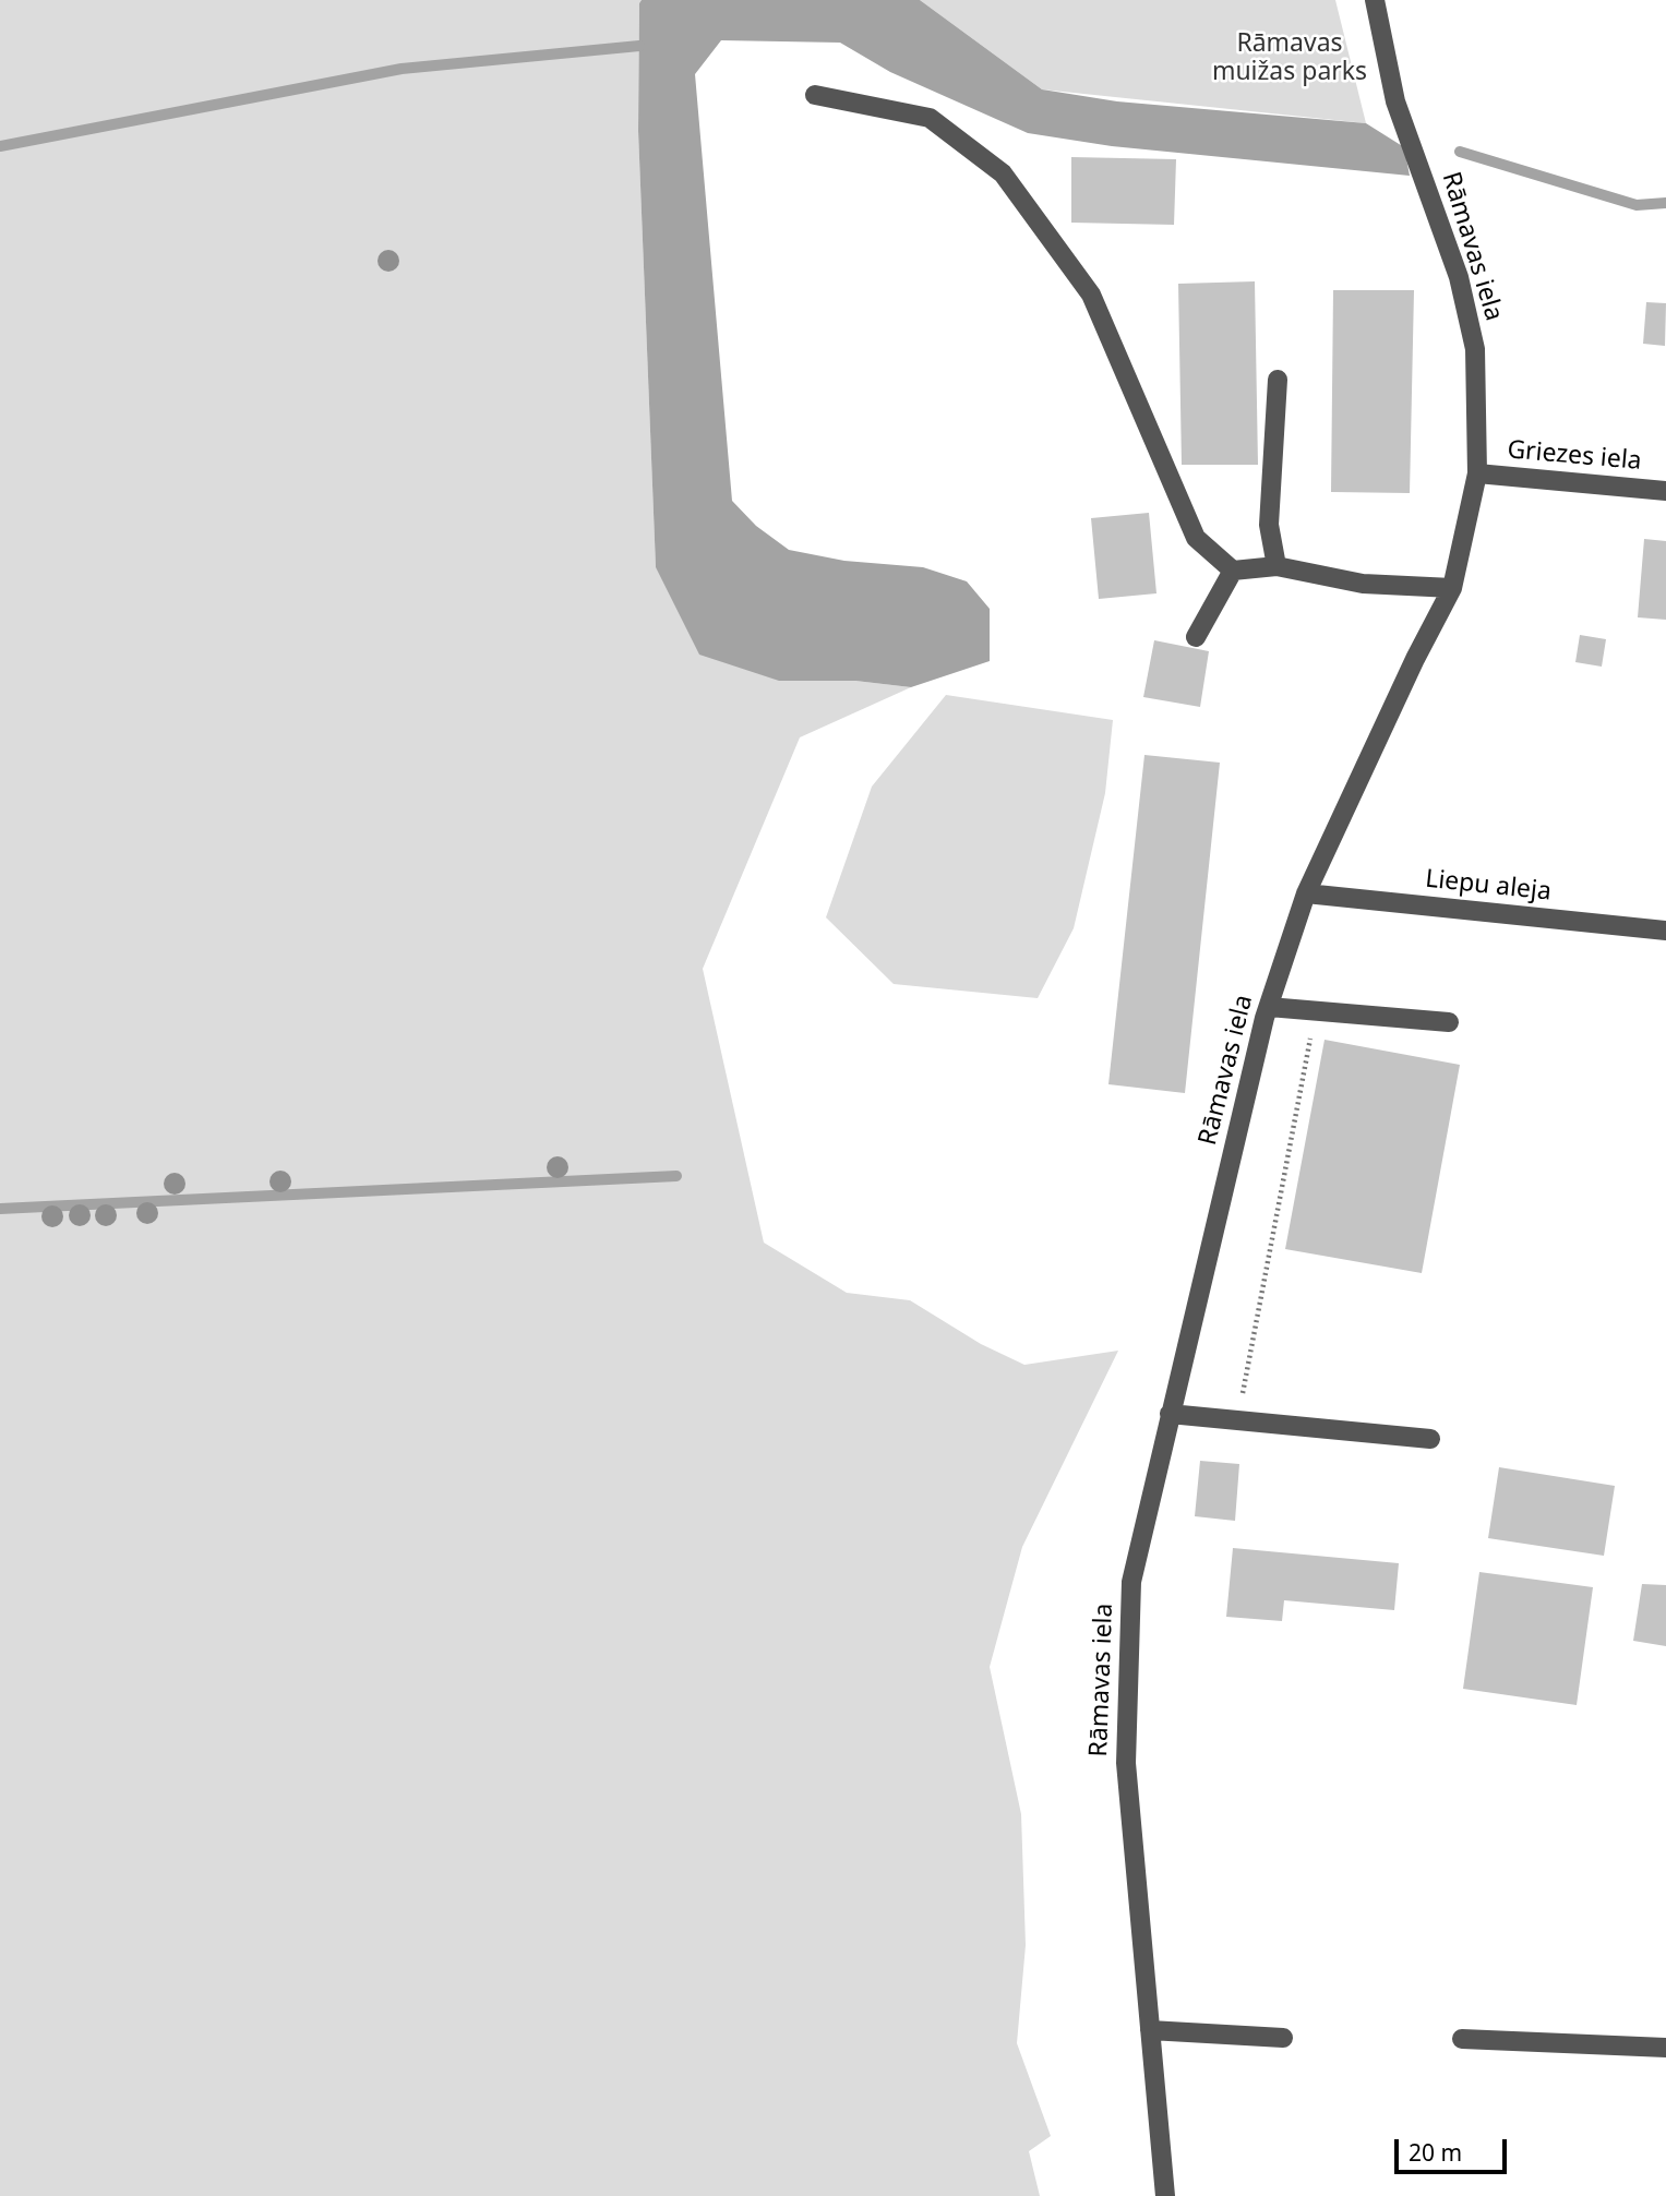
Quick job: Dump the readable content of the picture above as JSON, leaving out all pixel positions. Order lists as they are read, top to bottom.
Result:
{
  "streets": {
    "street": ["Rāmavas iela", "Griezes iela", "Liepu aleja"]
  },
  "crossings": [
    ["Rāmavas iela", "Griezes iela"],
    ["Rāmavas iela", "Liepu aleja"]
  ],
  "parks": ["Rāmavas muižas parks"],
  "scale_bar": "20 m"
}
